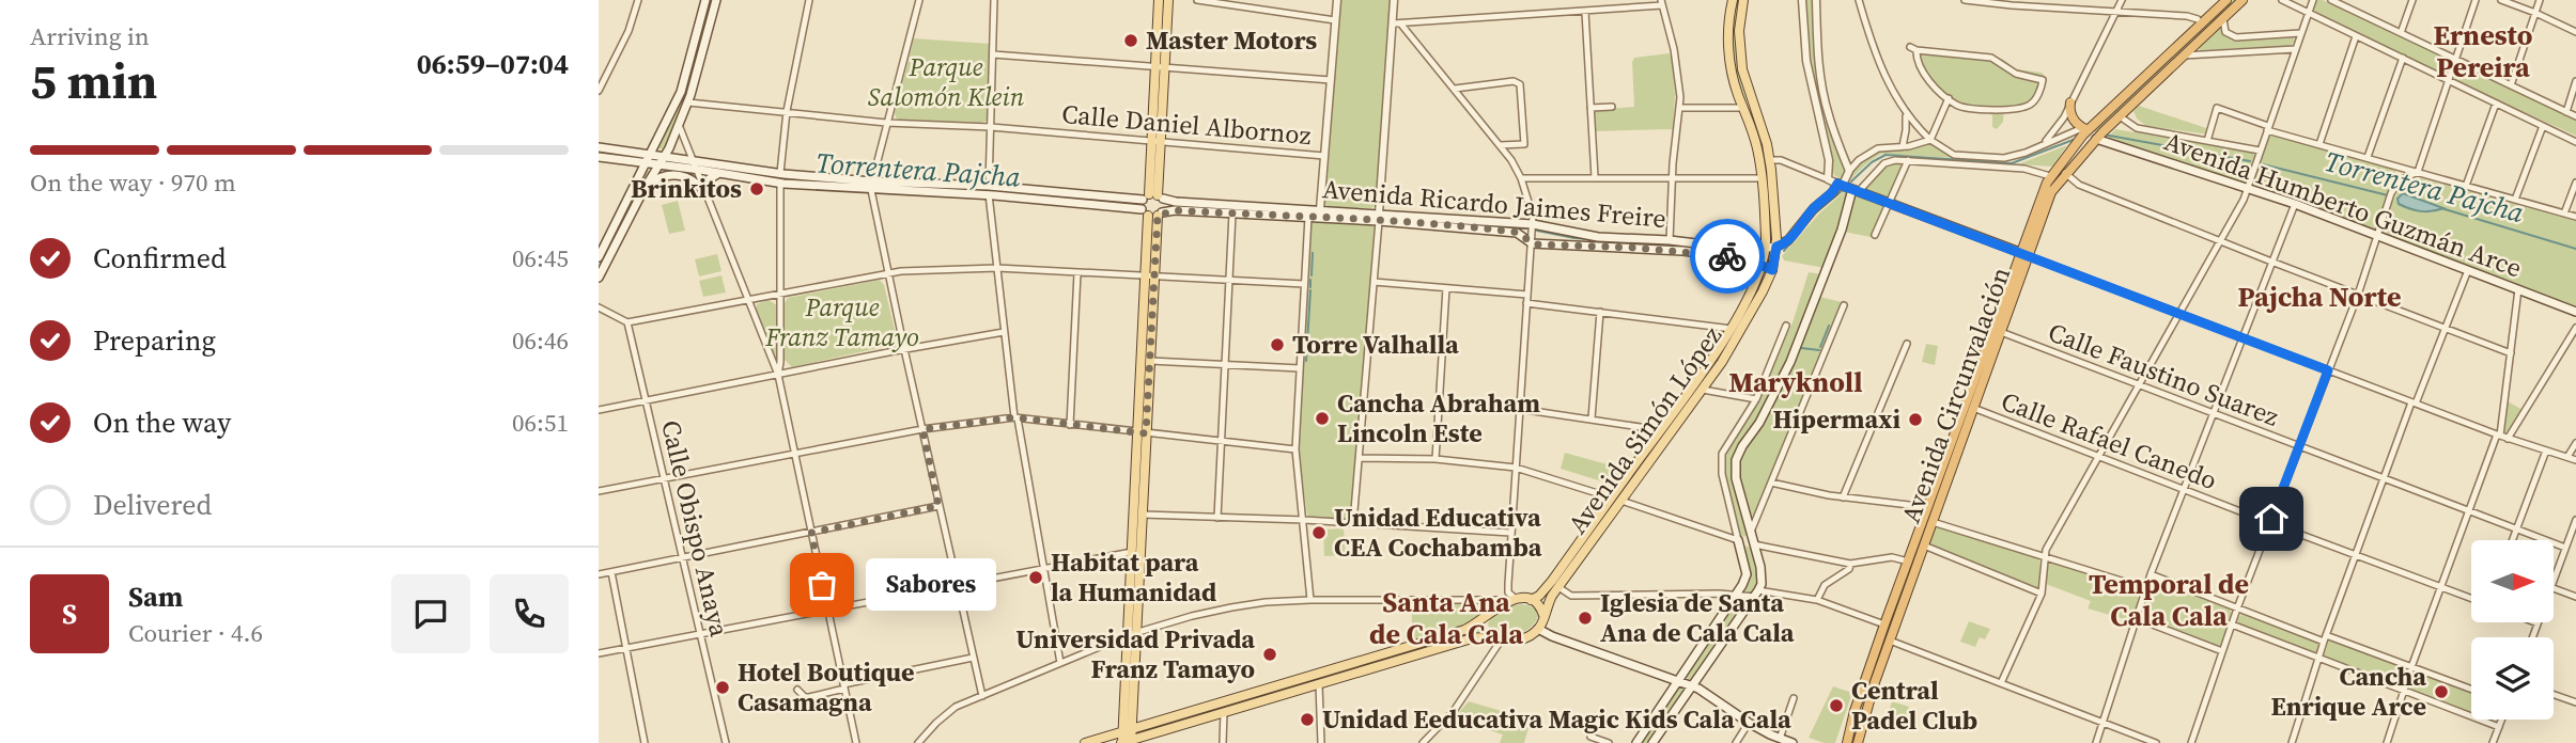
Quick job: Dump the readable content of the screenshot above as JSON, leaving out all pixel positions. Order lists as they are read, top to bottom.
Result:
{
  "streets": {
    "highway": ["Avenida Circunvalación"],
    "main road": ["Avenida Ricardo Jaimes Freire", "Avenida Humberto Guzmán Arce", "Avenida Simón López"],
    "street": [
      "Calle Daniel Albornoz",
      "Calle Faustino Suarez",
      "Calle Rafael Canedo",
      "Calle Obispo Anaya"
    ]
  },
  "crossings": [
    ["Avenida Ricardo Jaimes Freire", "Avenida Simón López"],
    ["Avenida Humberto Guzmán Arce", "Avenida Circunvalación"],
    ["Calle Faustino Suarez", "Avenida Circunvalación"],
    ["Avenida Circunvalación", "Calle Rafael Canedo"]
  ],
  "districts": [
    "Ernesto Pereira",
    "Pajcha Norte",
    "Maryknoll",
    "Temporal de Cala Cala",
    "Santa Ana de Cala Cala"
  ],
  "water": ["Torrentera Pajcha"],
  "parks": ["Parque Salomón Klein", "Parque Franz Tamayo"],
  "places": [
    "Master Motors",
    "Brinkitos",
    "Torre Valhalla",
    "Cancha Abraham Lincoln Este",
    "Hipermaxi",
    "Unidad Educativa CEA Cochabamba",
    "Habitat para la Humanidad",
    "Sabores",
    "Iglesia de Santa Ana de Cala Cala",
    "Universidad Privada Franz Tamayo",
    "Hotel Boutique Casamagna",
    "Cancha Enrique Arce",
    "Central Padel Club",
    "Unidad Eeducativa Magic Kids Cala Cala"
  ],
  "north": "right",
  "page": {
    "heading": ["5 min", "Arriving in", "06:59–07:04"],
    "panel": ["Sam", "Courier · 4.6"],
    "bar": "On the way · 970 m",
    "list": [
      ["Confirmed", "06:45"],
      ["Preparing", "06:46"],
      ["On the way", "06:51"],
      "Delivered"
    ],
    "bubble": "Sabores",
    "round": "S"
  }
}
